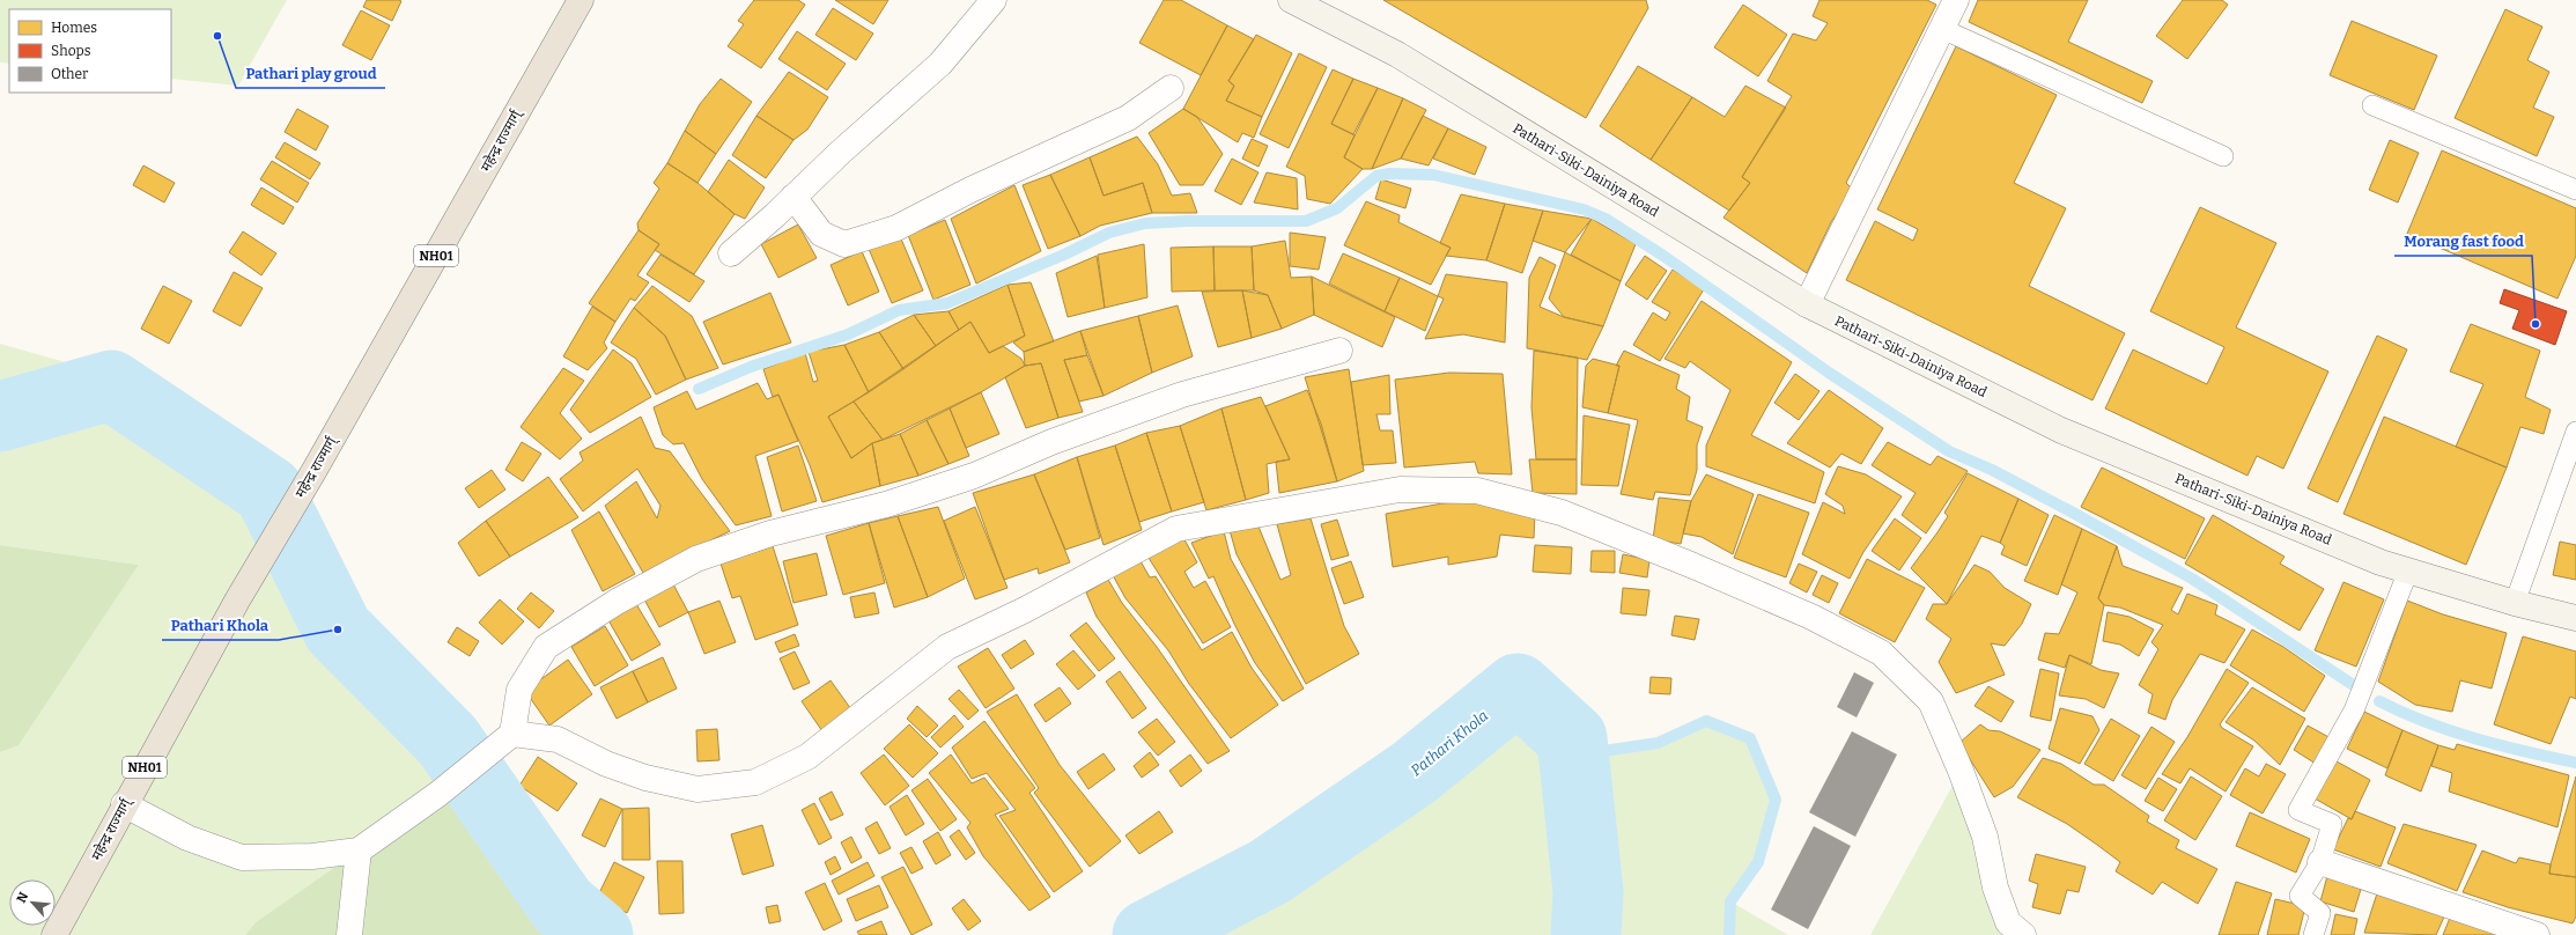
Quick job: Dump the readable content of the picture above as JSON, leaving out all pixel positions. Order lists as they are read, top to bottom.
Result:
{
  "streets": {
    "highway": ["महेन्द्र राज्मार्ग्", "NH01"],
    "main road": ["Pathari-Siki-Dainiya Road"]
  },
  "water": ["Pathari Khola"],
  "places": ["Pathari play groud", "Morang fast food", "Pathari Khola"],
  "legend": ["Homes", "Shops", "Other"],
  "north": "top left"
}
